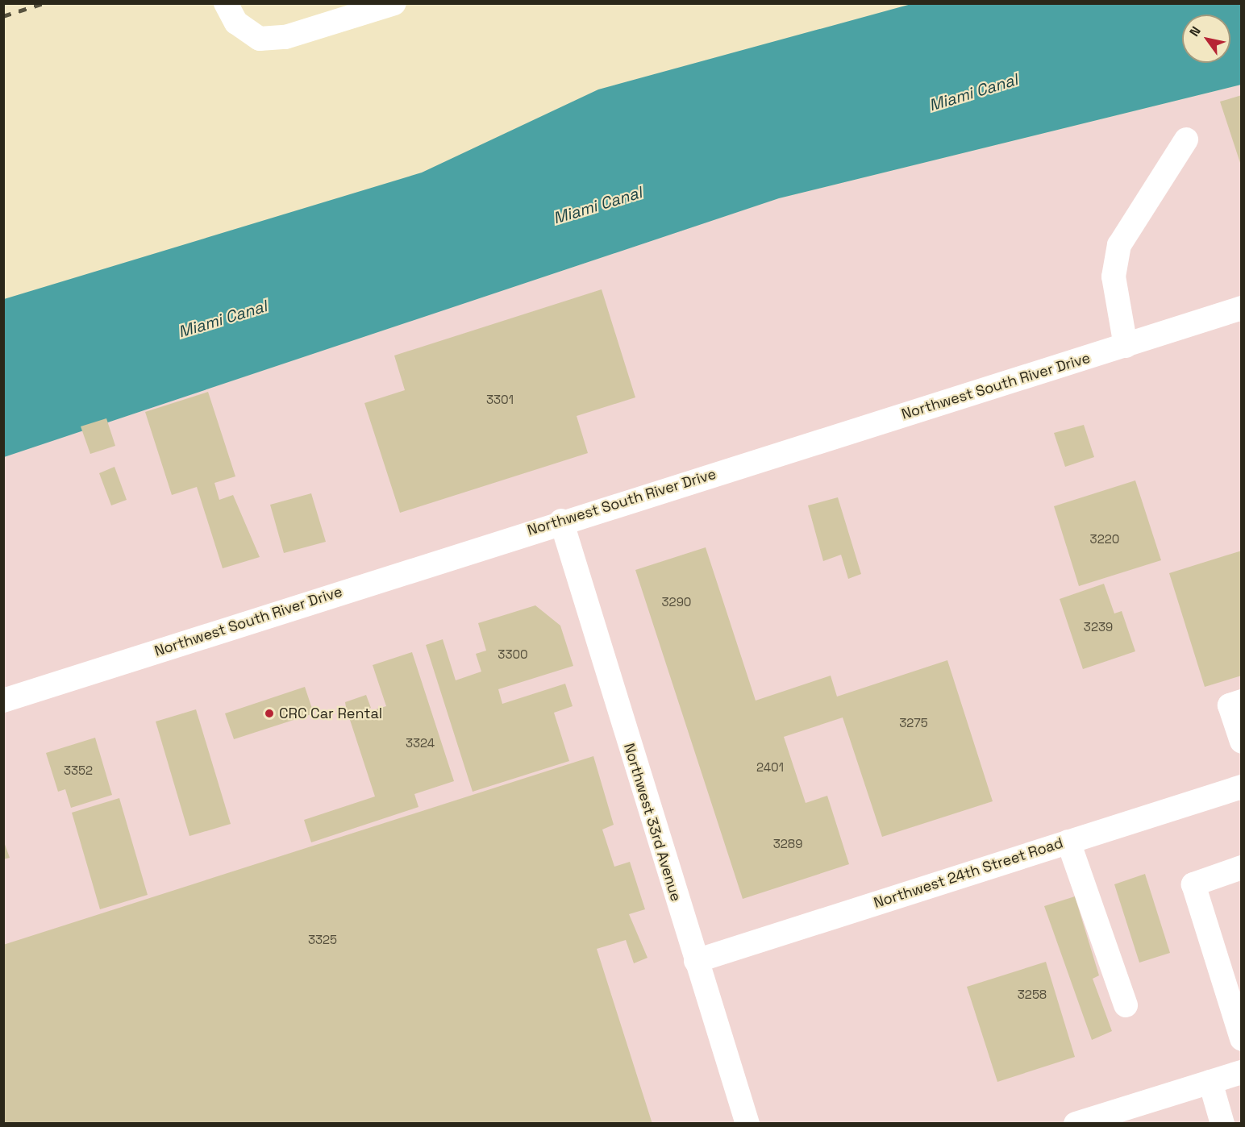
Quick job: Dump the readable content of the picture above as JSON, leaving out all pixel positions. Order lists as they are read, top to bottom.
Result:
{
  "streets": {
    "street": ["Northwest South River Drive", "Northwest 33rd Avenue", "Northwest 24th Street Road"]
  },
  "crossings": [
    ["Northwest South River Drive", "Northwest 33rd Avenue"],
    ["Northwest 33rd Avenue", "Northwest 24th Street Road"]
  ],
  "water": ["Miami Canal"],
  "places": ["CRC Car Rental"],
  "house_numbers": [
    "3301",
    "3220",
    "3290",
    "3239",
    "3300",
    "3275",
    "3324",
    "2401",
    "3352",
    "3289",
    "3325",
    "3258"
  ],
  "north": "top left"
}
